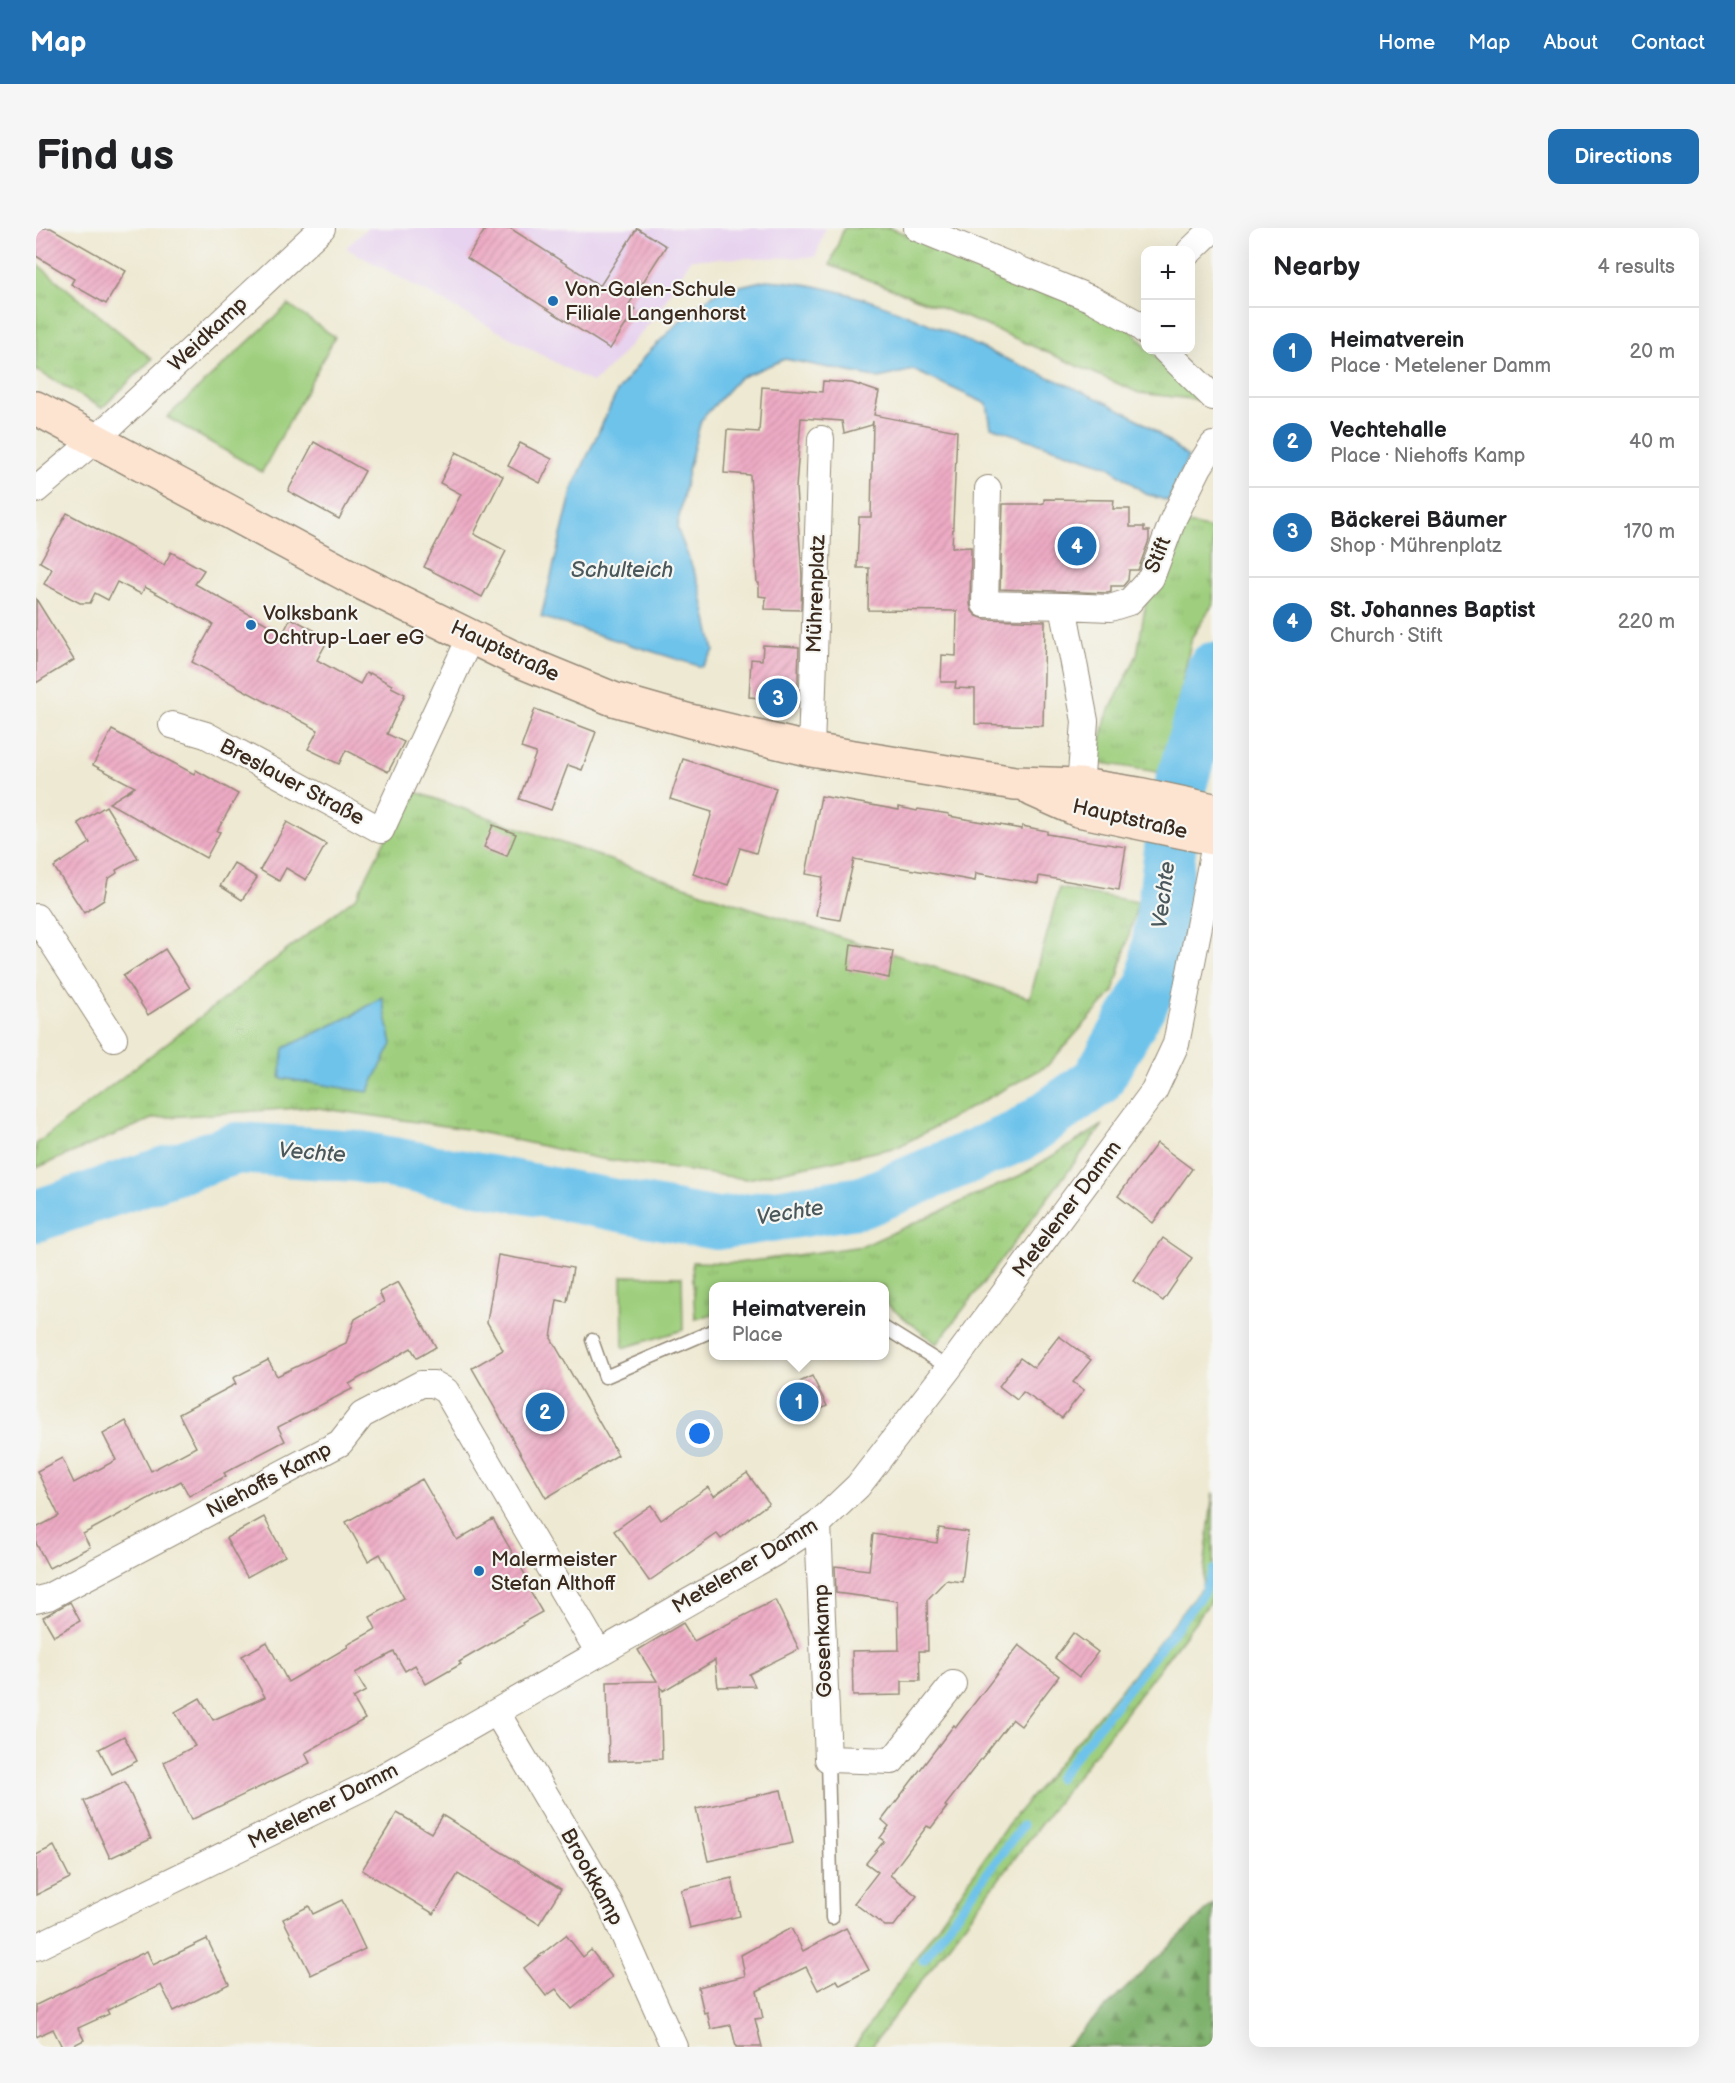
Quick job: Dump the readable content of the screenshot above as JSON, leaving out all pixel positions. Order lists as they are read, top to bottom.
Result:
{
  "streets": {
    "main road": ["Hauptstraße"],
    "street": [
      "Weidkamp",
      "Stift",
      "Mührenplatz",
      "Breslauer Straße",
      "Metelener Damm",
      "Niehoffs Kamp",
      "Gosenkamp",
      "Brookkamp"
    ]
  },
  "crossings": [
    ["Weidkamp", "Hauptstraße"],
    ["Mührenplatz", "Hauptstraße"],
    ["Hauptstraße", "Breslauer Straße"],
    ["Hauptstraße", "Metelener Damm"],
    ["Metelener Damm", "Niehoffs Kamp"],
    ["Metelener Damm", "Gosenkamp"],
    ["Metelener Damm", "Brookkamp"]
  ],
  "water": ["Schulteich", "Vechte"],
  "places": ["Von-Galen-Schule Filiale Langenhorst", "Volksbank Ochtrup-Laer eG", "Malermeister Stefan Althoff"],
  "page": {
    "header": "Map",
    "nav": [
      "Home",
      "Map",
      "About",
      "Contact"
    ],
    "buttons": "Directions",
    "title": "Find us",
    "heading": ["Nearby", "4 results"],
    "map_buttons": ["+", "−"],
    "list": [
      {
        "mark": "1",
        "name": "Heimatverein",
        "note": "Place · Metelener Damm",
        "value": "20 m"
      },
      {
        "mark": "2",
        "name": "Vechtehalle",
        "note": "Place · Niehoffs Kamp",
        "value": "40 m"
      },
      {
        "mark": "3",
        "name": "Bäckerei Bäumer",
        "note": "Shop · Mührenplatz",
        "value": "170 m"
      },
      {
        "mark": "4",
        "name": "St. Johannes Baptist",
        "note": "Church · Stift",
        "value": "220 m"
      }
    ],
    "pins": [
      "4",
      "3",
      "1",
      "2"
    ],
    "popup": ["Heimatverein", "Place"]
  }
}
